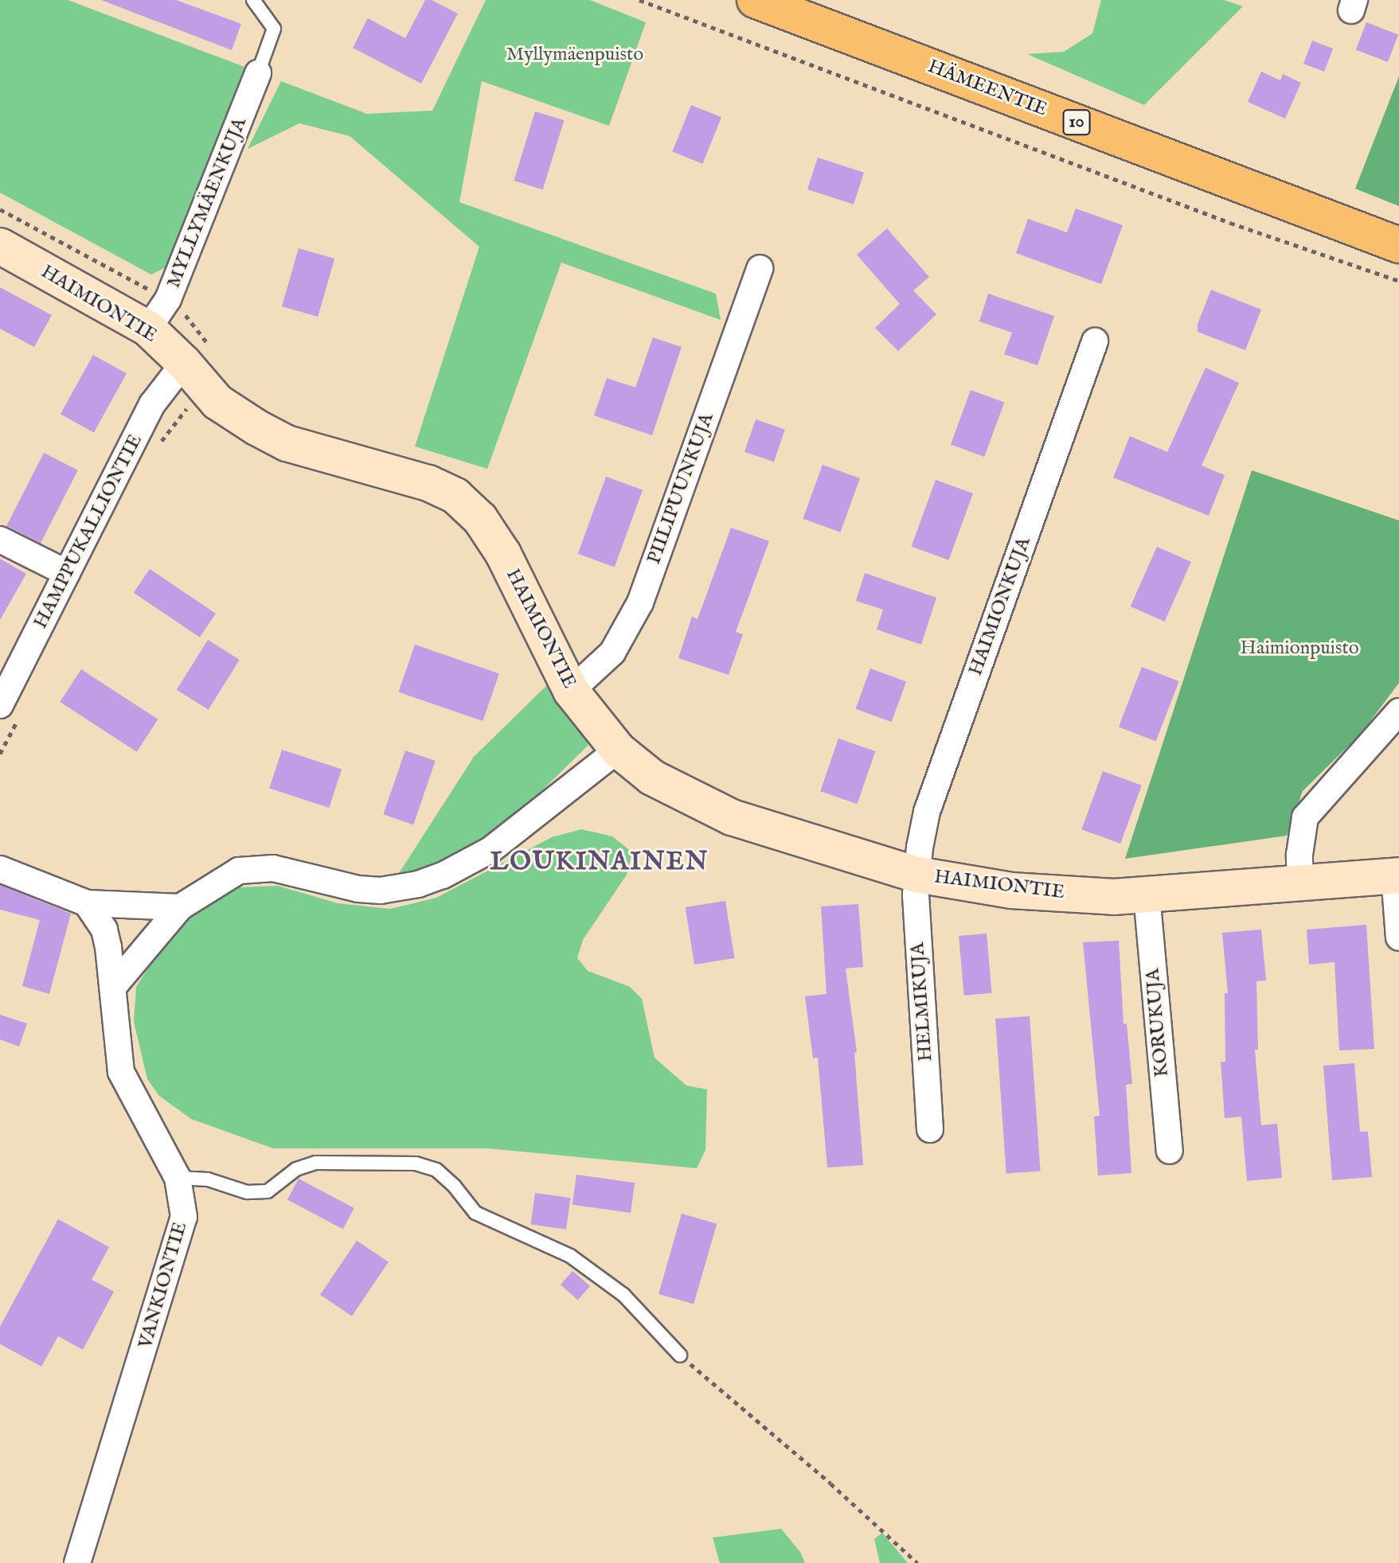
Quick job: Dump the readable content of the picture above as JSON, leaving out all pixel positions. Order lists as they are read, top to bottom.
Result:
{
  "streets": {
    "highway": ["HÄMEENTIE", "10"],
    "street": [
      "MYLLYMÄENKUJA",
      "HAIMIONTIE",
      "PIILIPUUNKUJA",
      "HAMPPUKALLIONTIE",
      "HAIMIONKUJA",
      "HELMIKUJA",
      "KORUKUJA",
      "VANKIONTIE"
    ]
  },
  "crossings": [
    ["MYLLYMÄENKUJA", "HAIMIONTIE"],
    ["HAIMIONTIE", "PIILIPUUNKUJA"],
    ["HAIMIONTIE", "HAMPPUKALLIONTIE"],
    ["HAIMIONTIE", "HAIMIONKUJA"],
    ["HAIMIONTIE", "HELMIKUJA"],
    ["HAIMIONTIE", "KORUKUJA"],
    ["HAIMIONKUJA", "HELMIKUJA"]
  ],
  "districts": ["LOUKINAINEN"],
  "parks": ["Myllymäenpuisto", "Haimionpuisto"]
}
